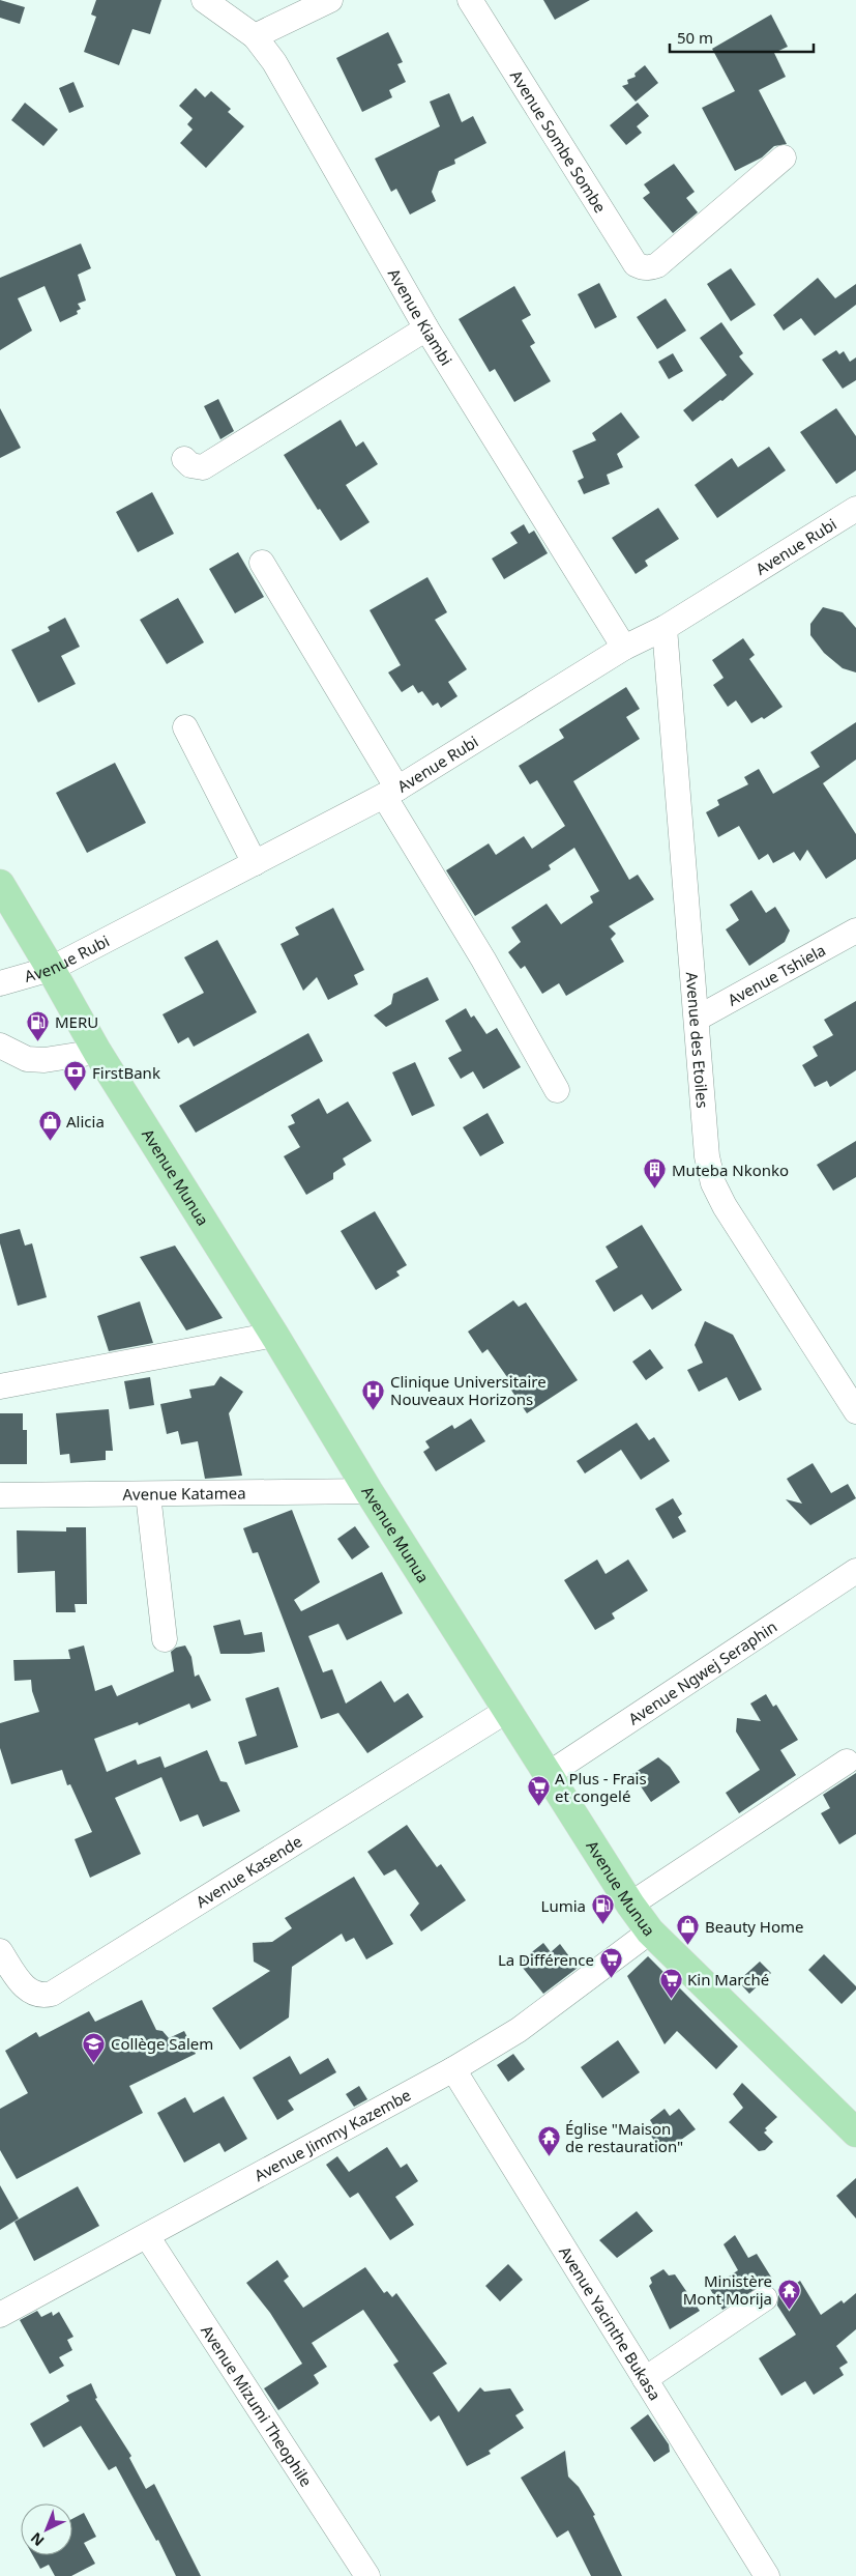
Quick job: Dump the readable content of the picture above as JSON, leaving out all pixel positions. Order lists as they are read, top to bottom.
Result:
{
  "streets": {
    "main road": ["Avenue Munua"],
    "street": [
      "Avenue Sombe Sombe",
      "Avenue Kiambi",
      "Avenue Rubi",
      "Avenue Tshiela",
      "Avenue des Etoiles",
      "Avenue Katamea",
      "Avenue Ngwej Seraphin",
      "Avenue Kasende",
      "Avenue Jimmy Kazembe",
      "Avenue Yacinthe Bukasa",
      "Avenue Mizumi Theophile"
    ]
  },
  "crossings": [
    ["Avenue Kiambi", "Avenue Rubi"],
    ["Avenue Rubi", "Avenue des Etoiles"],
    ["Avenue Rubi", "Avenue Munua"],
    ["Avenue Tshiela", "Avenue des Etoiles"],
    ["Avenue Munua", "Avenue Katamea"],
    ["Avenue Munua", "Avenue Ngwej Seraphin"],
    ["Avenue Munua", "Avenue Kasende"],
    ["Avenue Munua", "Avenue Jimmy Kazembe"],
    ["Avenue Jimmy Kazembe", "Avenue Yacinthe Bukasa"],
    ["Avenue Jimmy Kazembe", "Avenue Mizumi Theophile"]
  ],
  "places": {
    "fuel station": ["MERU", "Lumia"],
    "bank": ["FirstBank"],
    "shop": ["Alicia", "Beauty Home"],
    "building": ["Muteba Nkonko"],
    "hospital": ["Clinique Universitaire Nouveaux Horizons"],
    "supermarket": ["A Plus - Frais et congelé", "La Différence", "Kin Marché"],
    "school or university": ["Collège Salem"],
    "temple": ["Église \"Maison de restauration\"", "Ministère Mont Morija"]
  },
  "scale_bar": "50 m",
  "north": "bottom left"
}
